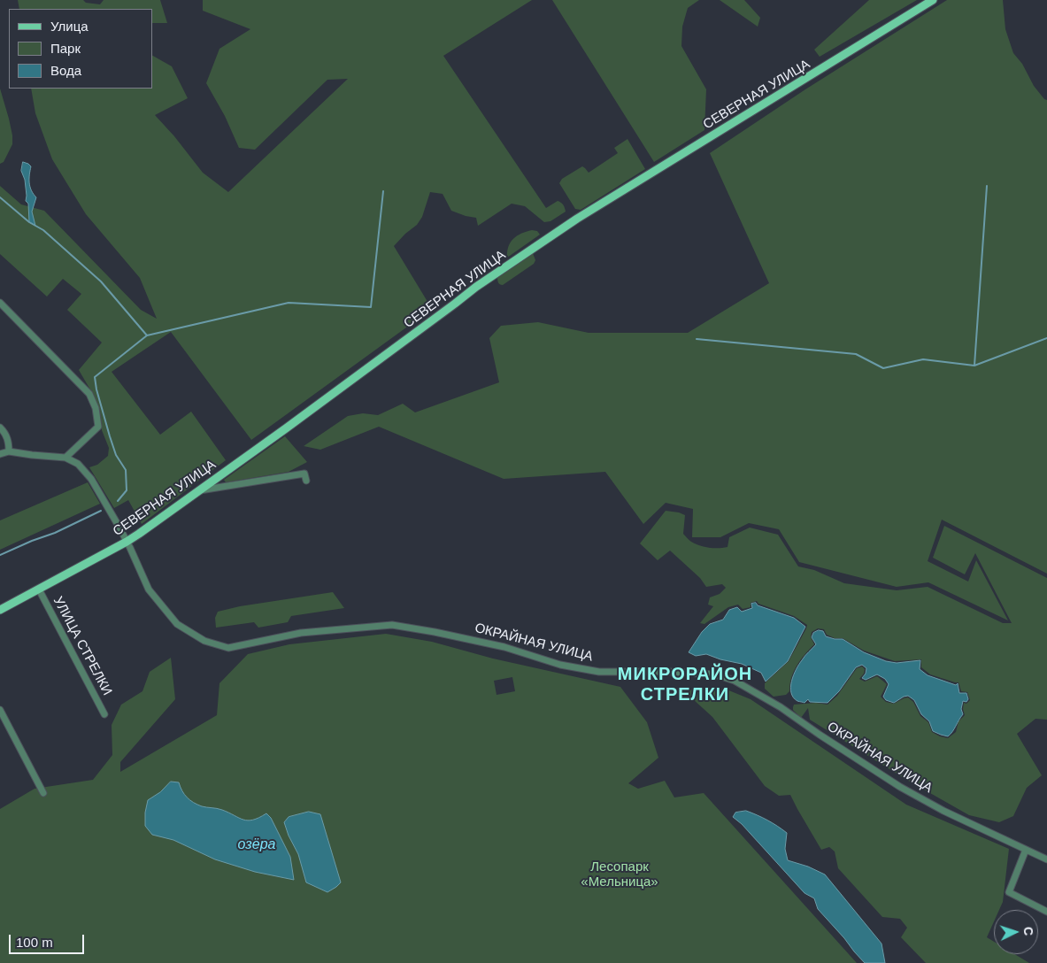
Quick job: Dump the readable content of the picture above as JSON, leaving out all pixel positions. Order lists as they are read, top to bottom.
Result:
{
  "streets": {
    "main road": ["СЕВЕРНАЯ УЛИЦА"],
    "street": ["ОКРАЙНАЯ УЛИЦА", "УЛИЦА СТРЕЛКИ"]
  },
  "crossings": [
    ["СЕВЕРНАЯ УЛИЦА", "ОКРАЙНАЯ УЛИЦА"],
    ["СЕВЕРНАЯ УЛИЦА", "УЛИЦА СТРЕЛКИ"]
  ],
  "districts": ["МИКРОРАЙОН СТРЕЛКИ"],
  "water": ["озёра"],
  "parks": ["Лесопарк «Мельница»"],
  "legend": ["Улица", "Парк", "Вода"],
  "scale_bar": "100 m",
  "north": "right"
}
